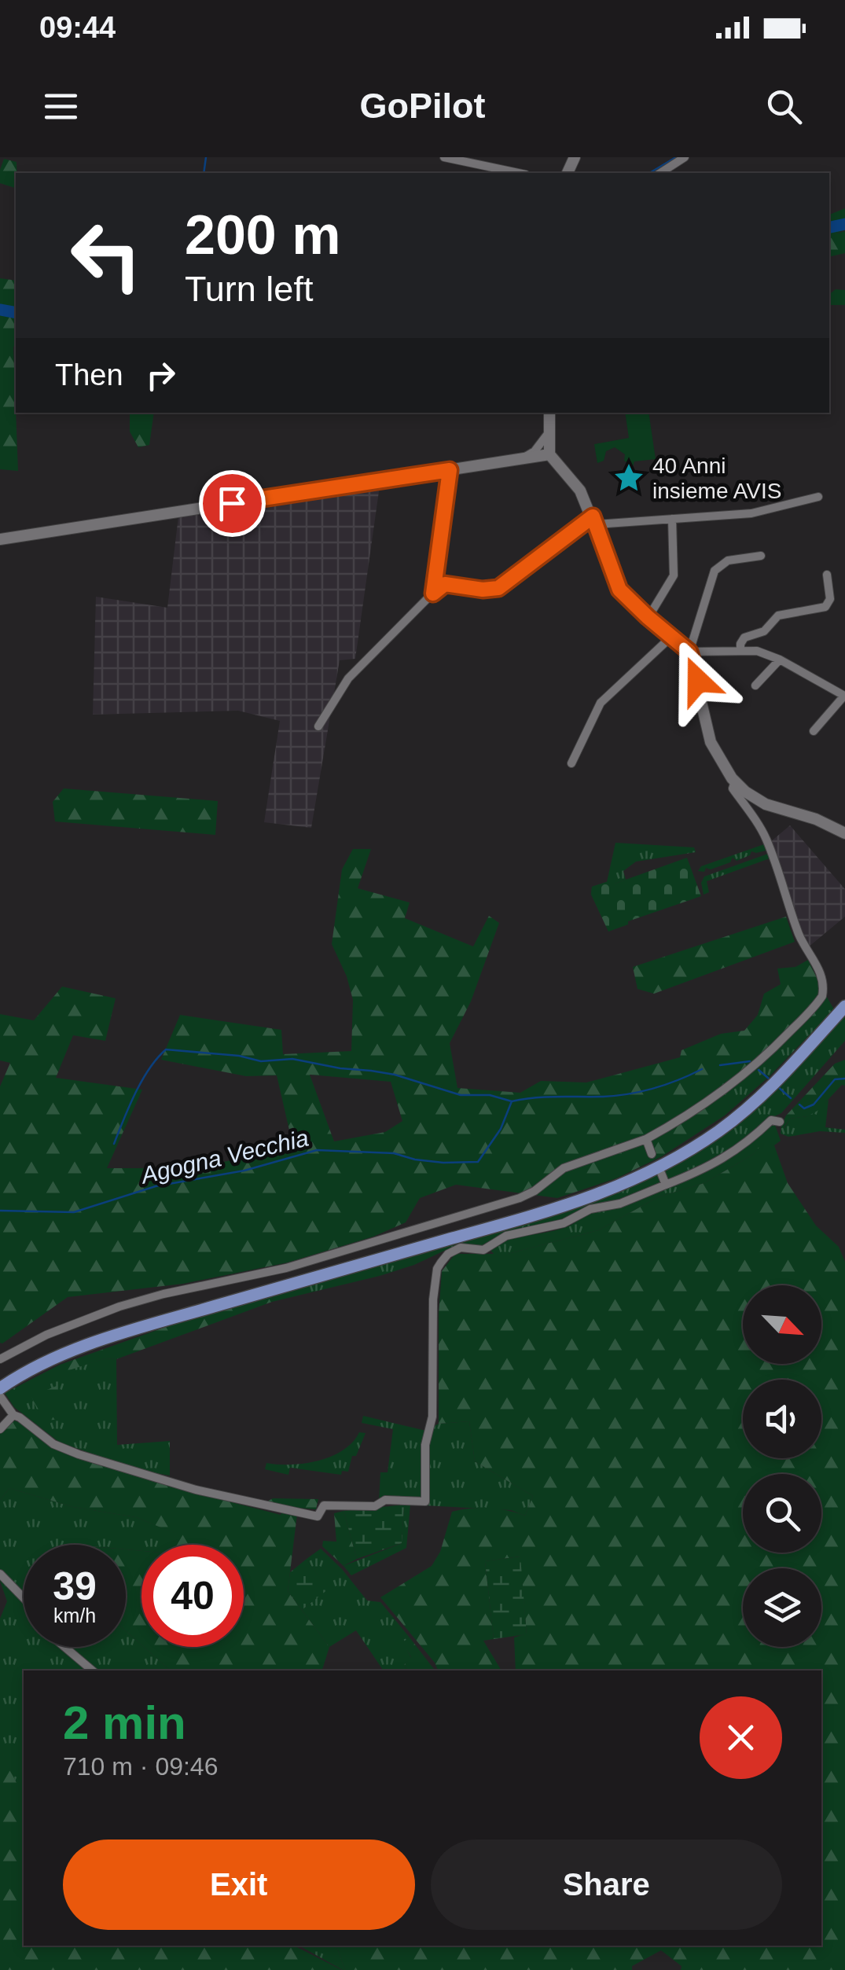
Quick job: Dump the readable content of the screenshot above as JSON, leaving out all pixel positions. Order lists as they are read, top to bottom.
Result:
{
  "water": ["Agogna Vecchia"],
  "places": {
    "place": ["40 Anni insieme AVIS"]
  },
  "north": "bottom right",
  "page": {
    "status": "09:44",
    "header": "GoPilot",
    "turn": ["200 m", "Turn left"],
    "then": "Then",
    "speed": "39 km/h",
    "limit": "40",
    "heading": ["2 min", "710 m · 09:46"],
    "buttons": ["Exit", "Share"]
  }
}
